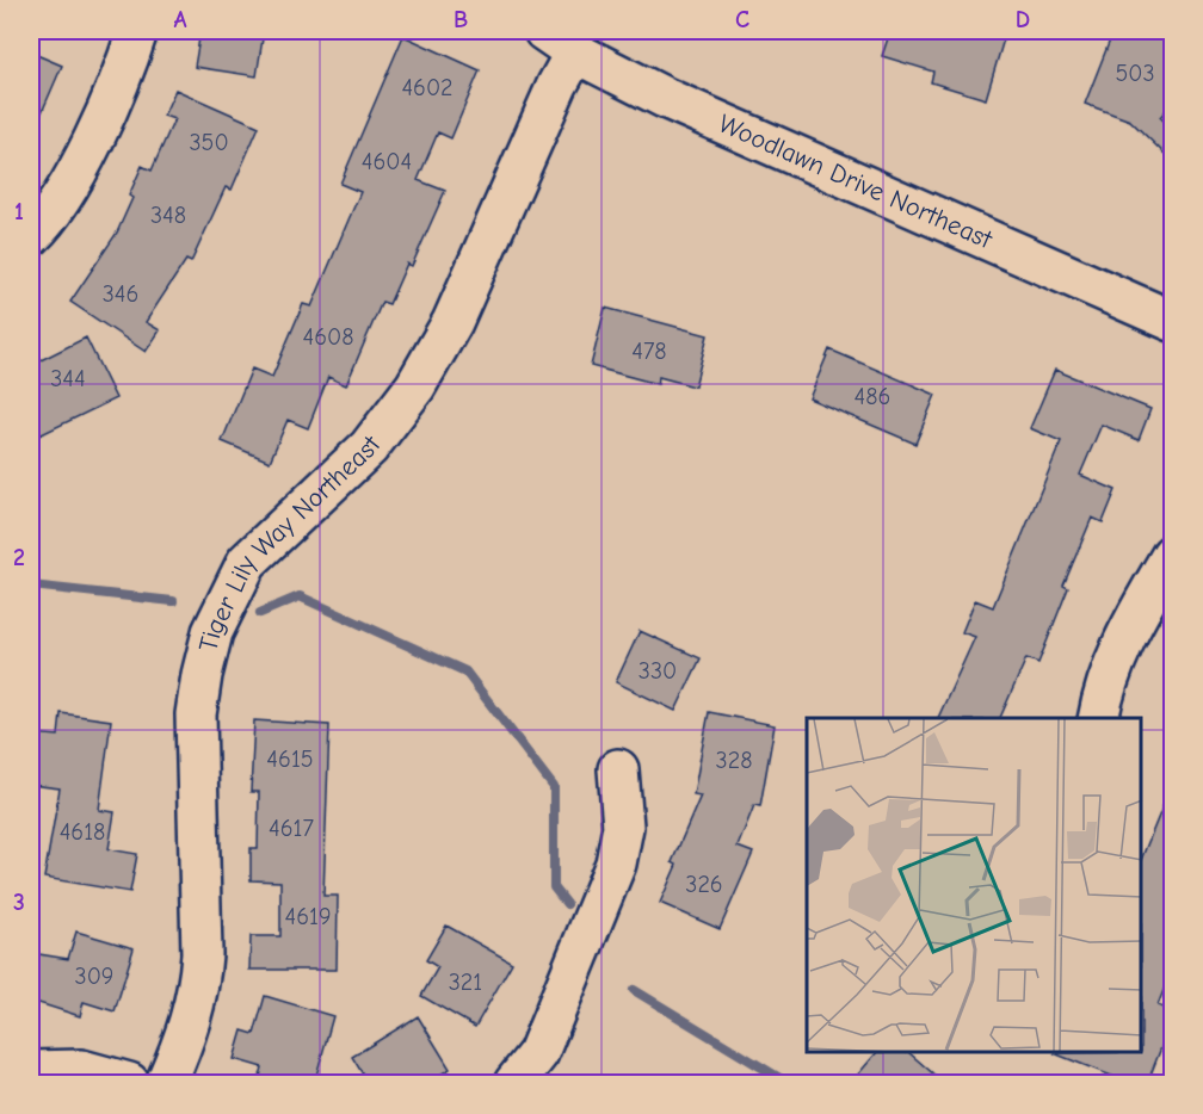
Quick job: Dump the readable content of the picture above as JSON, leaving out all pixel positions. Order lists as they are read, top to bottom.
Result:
{
  "streets": {
    "street": ["Woodlawn Drive Northeast", "Tiger Lily Way Northeast"]
  },
  "crossings": [
    ["Woodlawn Drive Northeast", "Tiger Lily Way Northeast"]
  ],
  "house_numbers": [
    "503",
    "4602",
    "350",
    "4604",
    "348",
    "346",
    "4608",
    "478",
    "344",
    "486",
    "330",
    "4615",
    "328",
    "4617",
    "4618",
    "326",
    "4619",
    "309",
    "321"
  ],
  "grid": {
    "columns": [
      "A",
      "B",
      "C",
      "D"
    ],
    "rows": ["1", "2", "3"]
  }
}
